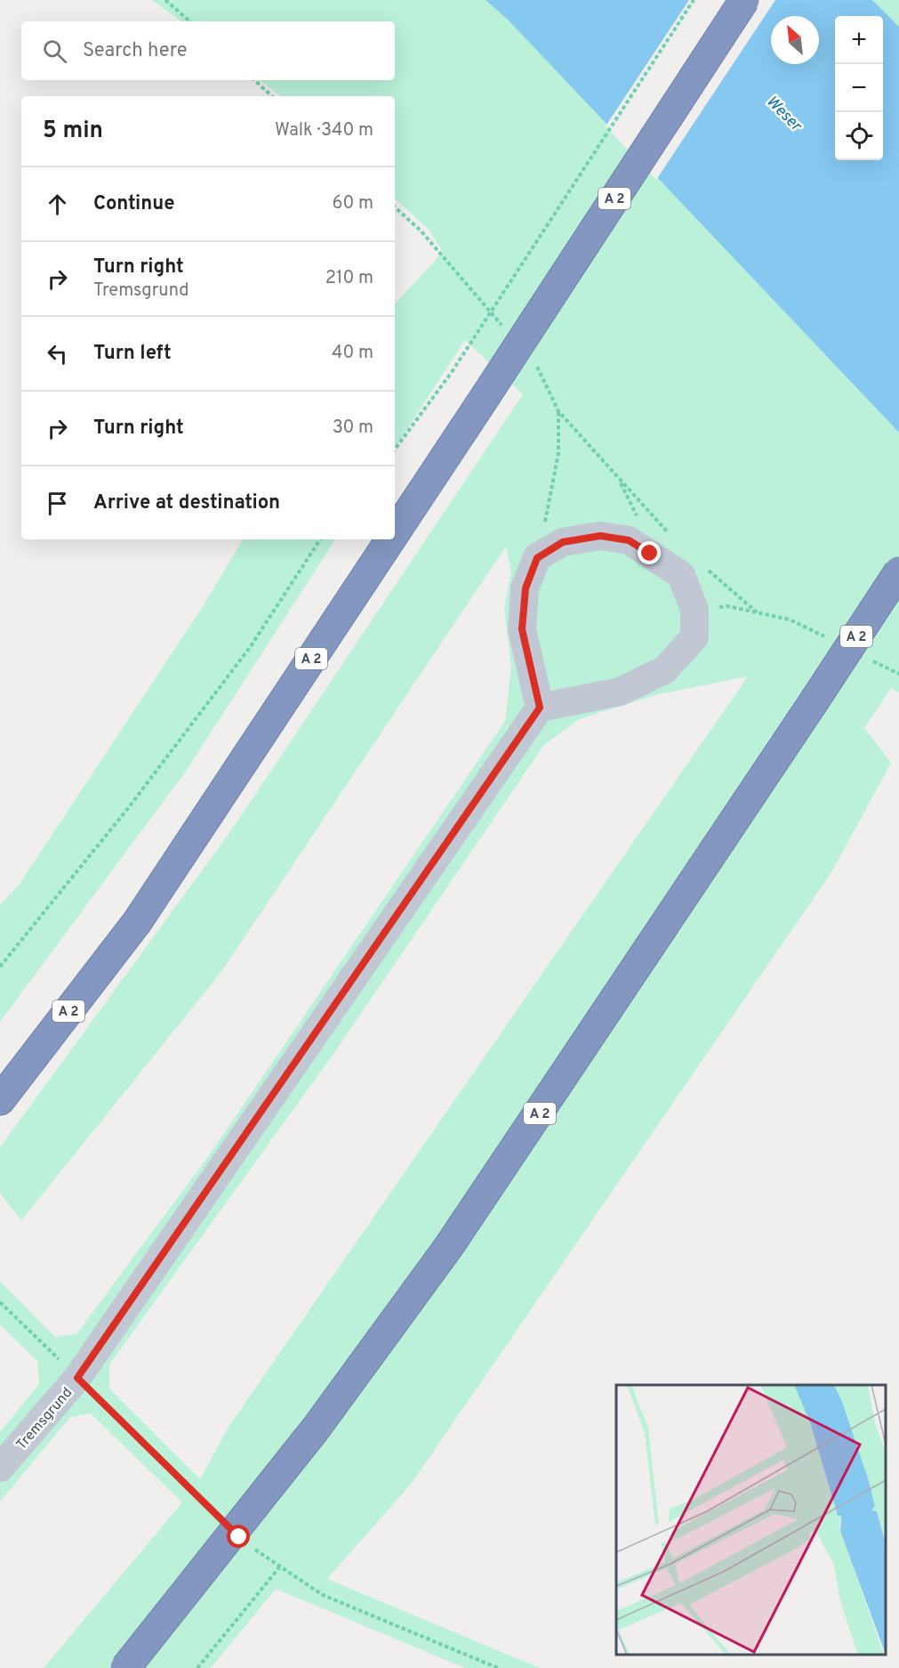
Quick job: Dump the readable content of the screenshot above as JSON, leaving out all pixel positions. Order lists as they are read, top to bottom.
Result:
{
  "streets": {
    "highway": ["A 2"],
    "street": ["Tremsgrund"]
  },
  "water": ["Weser"],
  "north": "top left",
  "page": {
    "map_buttons": ["+", "−"],
    "search": "Search here",
    "heading": ["5 min", "Walk · 340 m"],
    "list": [
      ["Continue", "60 m"],
      ["Turn right", "Tremsgrund", "210 m"],
      ["Turn left", "40 m"],
      ["Turn right", "30 m"],
      "Arrive at destination"
    ]
  }
}
